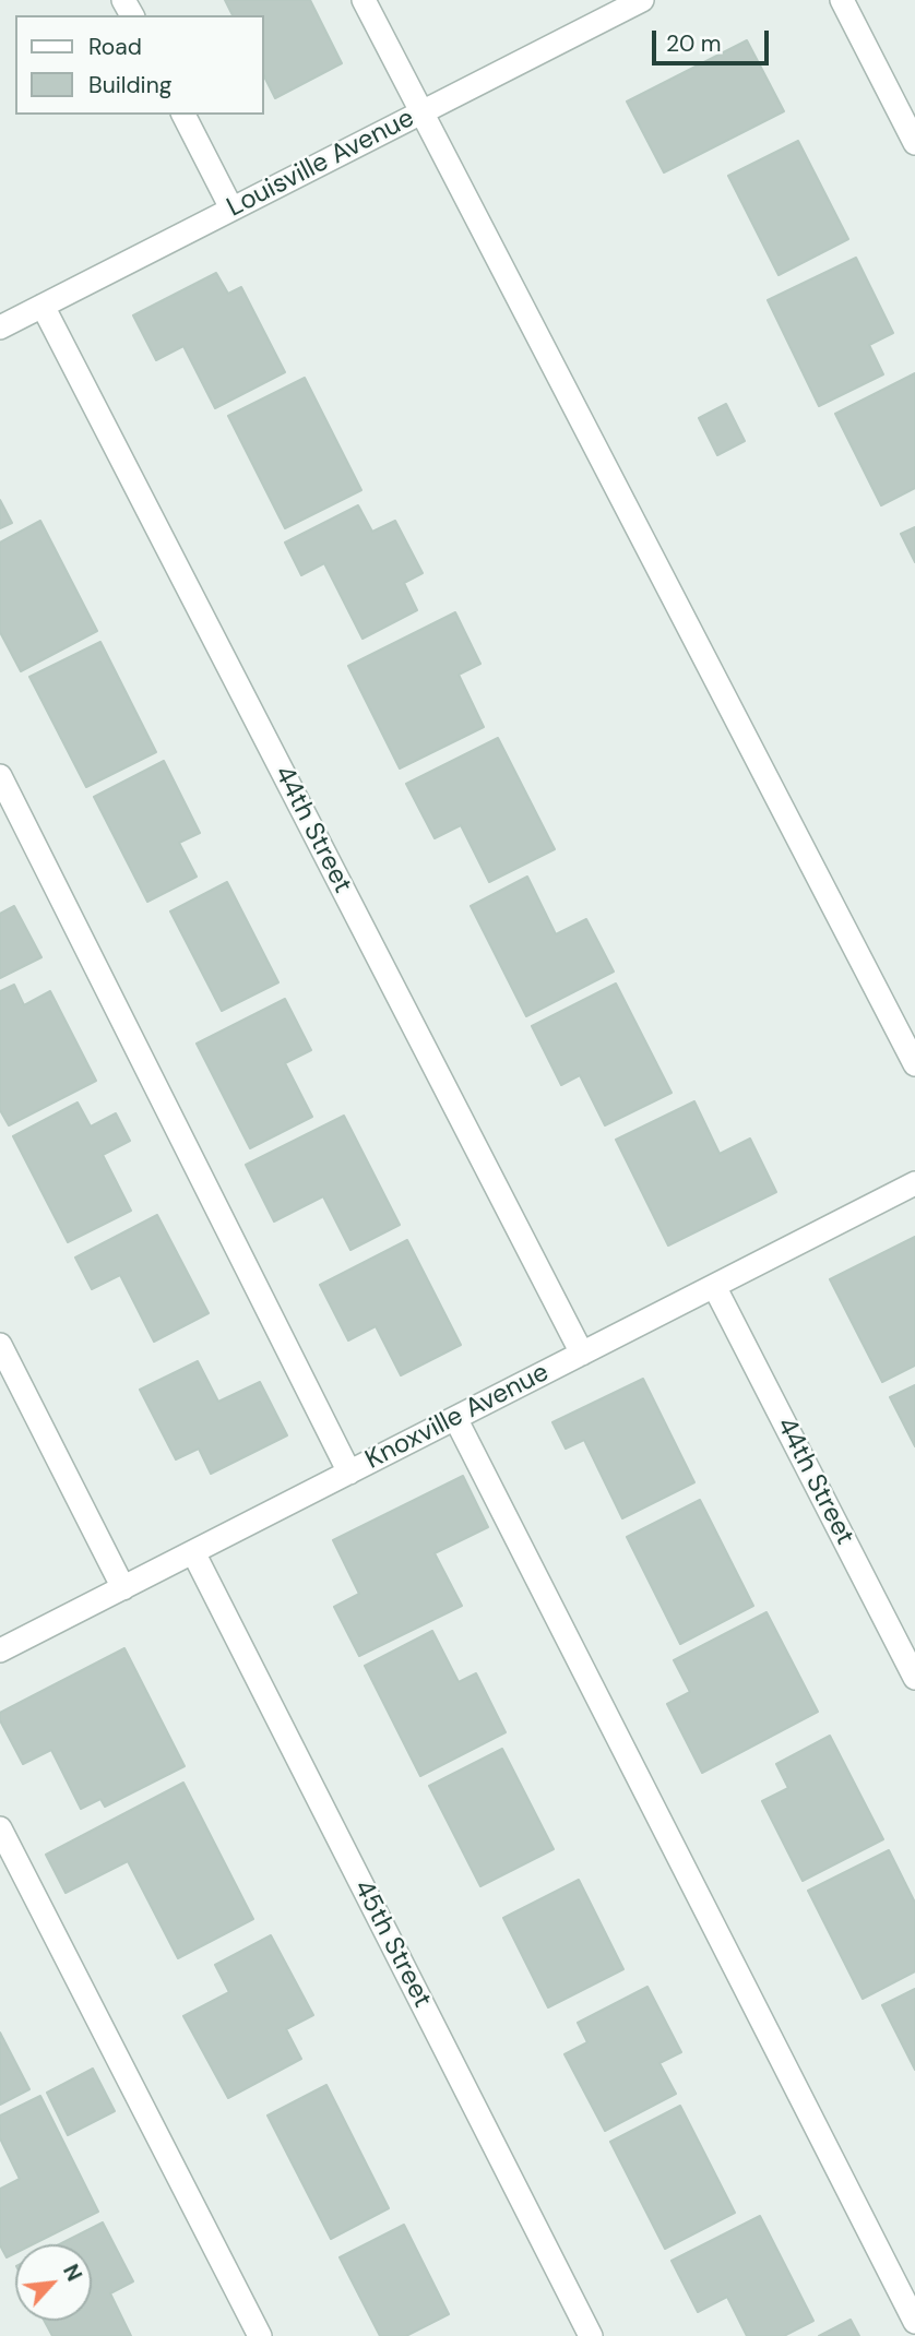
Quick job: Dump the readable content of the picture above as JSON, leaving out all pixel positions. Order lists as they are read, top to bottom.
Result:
{
  "streets": {
    "street": [
      "Louisville Avenue",
      "44th Street",
      "Knoxville Avenue",
      "45th Street"
    ]
  },
  "crossings": [
    ["Louisville Avenue", "44th Street"],
    ["44th Street", "Knoxville Avenue"],
    ["Knoxville Avenue", "45th Street"]
  ],
  "legend": ["Road", "Building"],
  "scale_bar": "20 m",
  "north": "top right"
}
